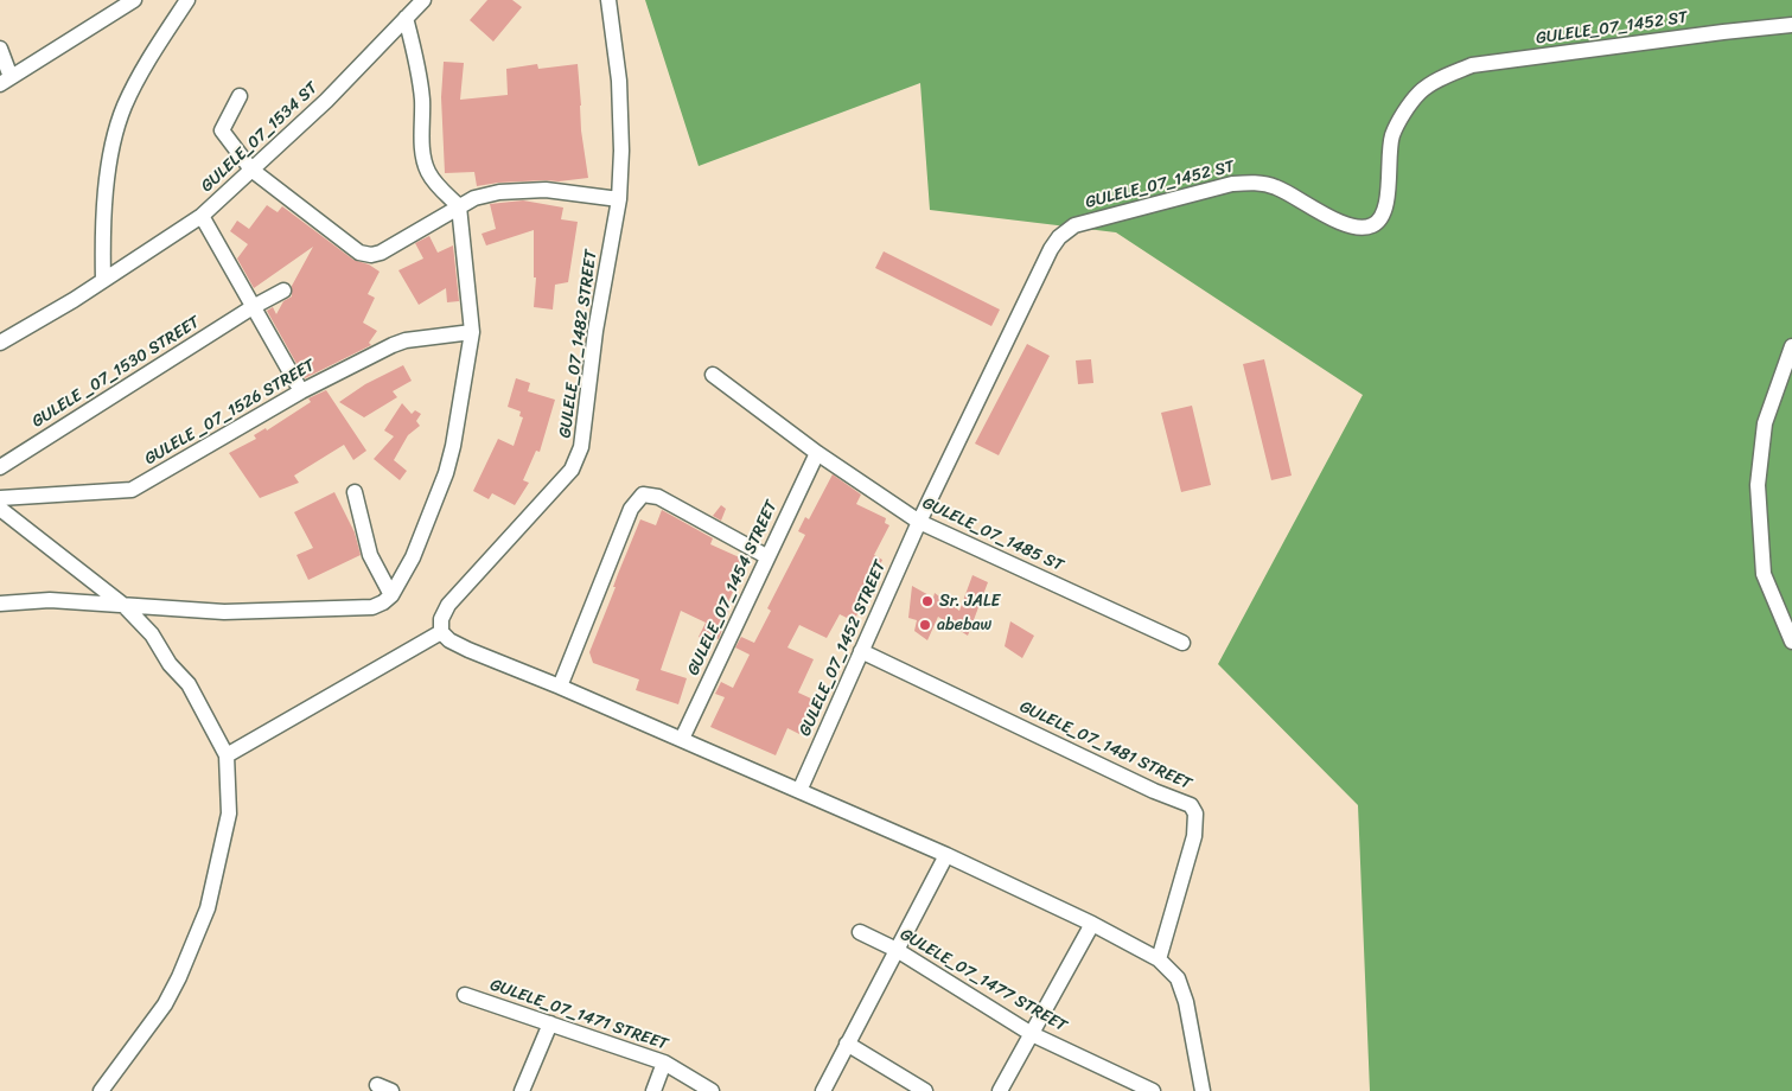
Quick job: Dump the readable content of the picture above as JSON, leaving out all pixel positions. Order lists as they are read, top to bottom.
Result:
{
  "streets": {
    "street": [
      "GULELE_07_1452 ST",
      "GULELE_07_1534 ST",
      "GULELE_07_1482 STREET",
      "GULELE _07_1530 STREET",
      "GULELE _07_1526 STREET",
      "GULELE_07_1485 ST",
      "GULELE_07_1454 STREET",
      "GULELE_07_1452 STREET",
      "GULELE_07_1481 STREET",
      "GULELE_07_1477 STREET",
      "GULELE_07_1471 STREET"
    ]
  },
  "crossings": [
    ["GULELE_07_1452 ST", "GULELE_07_1485 ST"],
    ["GULELE_07_1452 ST", "GULELE_07_1452 STREET"],
    ["GULELE_07_1485 ST", "GULELE_07_1454 STREET"],
    ["GULELE_07_1485 ST", "GULELE_07_1452 STREET"],
    ["GULELE_07_1452 STREET", "GULELE_07_1481 STREET"]
  ],
  "places": ["Sr. JALE", "abebaw"]
}
